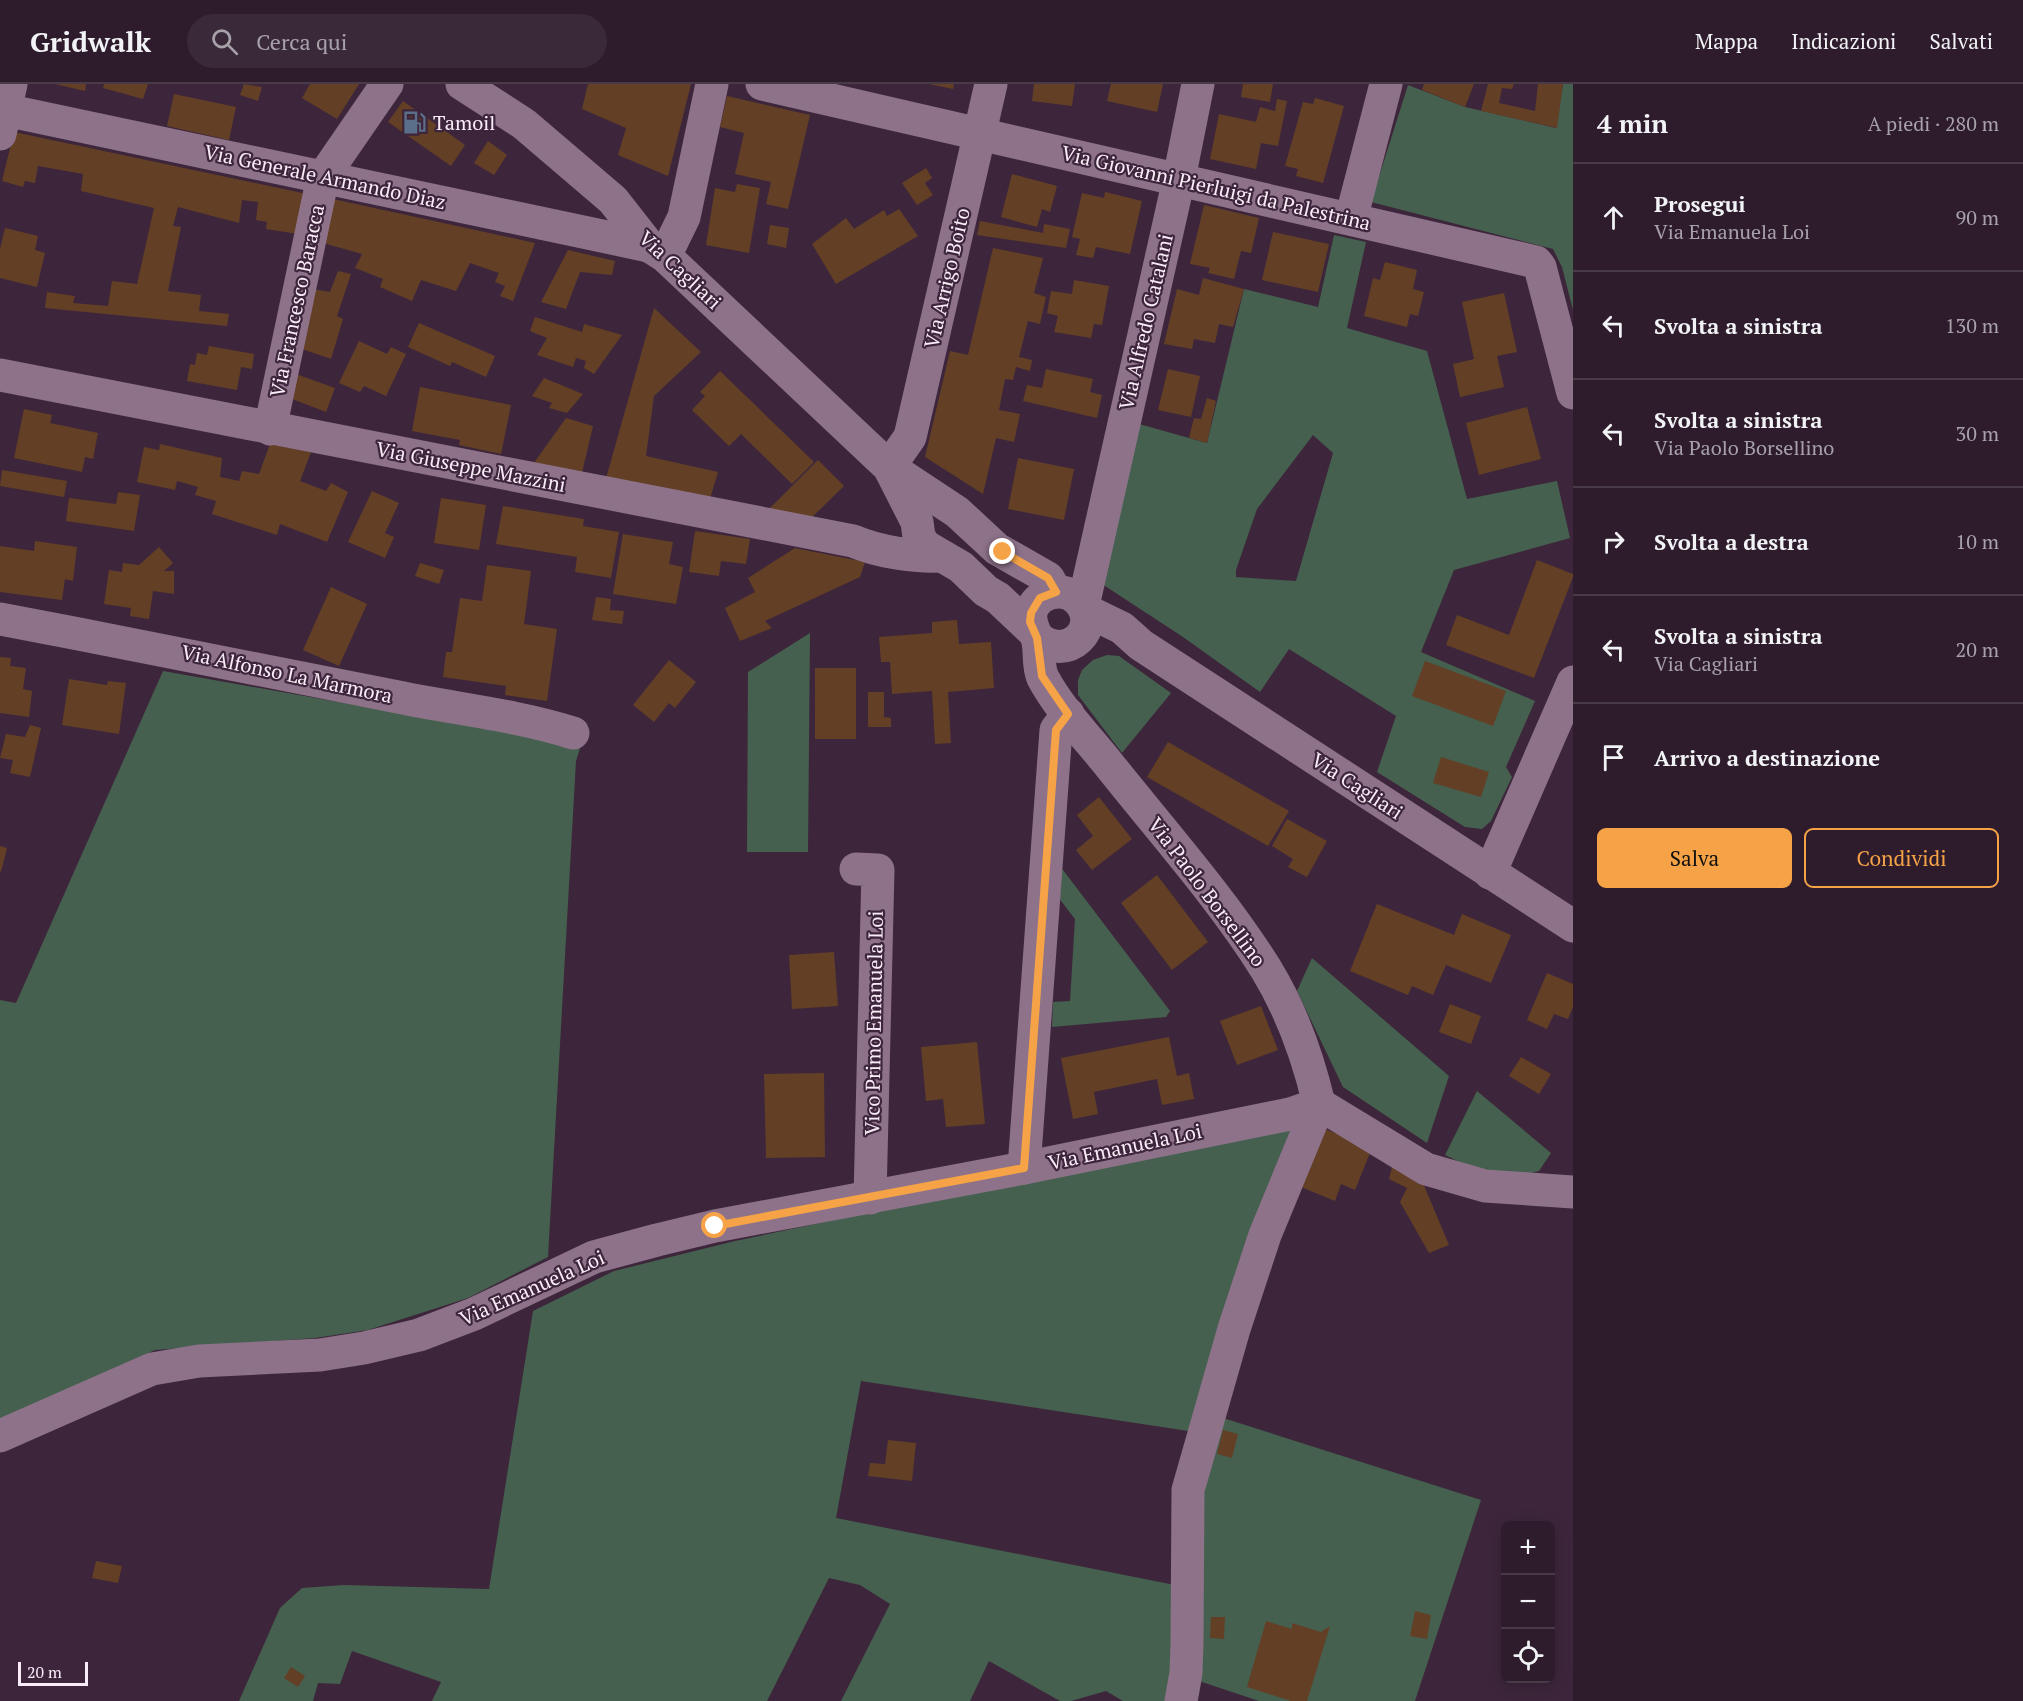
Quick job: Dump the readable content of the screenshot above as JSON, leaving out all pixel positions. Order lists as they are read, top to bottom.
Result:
{
  "streets": {
    "street": [
      "Via Generale Armando Diaz",
      "Via Giovanni Pierluigi da Palestrina",
      "Via Cagliari",
      "Via Arrigo Boito",
      "Via Francesco Baracca",
      "Via Alfredo Catalani",
      "Via Giuseppe Mazzini",
      "Via Alfonso La Marmora",
      "Via Paolo Borsellino",
      "Vico Primo Emanuela Loi",
      "Via Emanuela Loi"
    ]
  },
  "crossings": [
    ["Via Generale Armando Diaz", "Via Cagliari"],
    ["Via Generale Armando Diaz", "Via Francesco Baracca"],
    ["Via Giovanni Pierluigi da Palestrina", "Via Arrigo Boito"],
    ["Via Giovanni Pierluigi da Palestrina", "Via Alfredo Catalani"],
    ["Via Cagliari", "Via Arrigo Boito"],
    ["Via Cagliari", "Via Alfredo Catalani"],
    ["Via Cagliari", "Via Giuseppe Mazzini"],
    ["Via Cagliari", "Via Paolo Borsellino"],
    ["Via Francesco Baracca", "Via Giuseppe Mazzini"],
    ["Via Paolo Borsellino", "Via Emanuela Loi"],
    ["Vico Primo Emanuela Loi", "Via Emanuela Loi"]
  ],
  "places": {
    "fuel station": ["Tamoil"]
  },
  "scale_bar": "20 m",
  "page": {
    "header": "Gridwalk",
    "search": "Cerca qui",
    "nav": ["Mappa", "Indicazioni", "Salvati"],
    "heading": ["4 min", "A piedi · 280 m"],
    "list": [
      ["Prosegui", "Via Emanuela Loi", "90 m"],
      ["Svolta a sinistra", "130 m"],
      ["Svolta a sinistra", "Via Paolo Borsellino", "30 m"],
      ["Svolta a destra", "10 m"],
      ["Svolta a sinistra", "Via Cagliari", "20 m"],
      "Arrivo a destinazione"
    ],
    "buttons": ["Salva", "Condividi"],
    "map_buttons": ["+", "−"],
    "scale": "20 m"
  }
}
